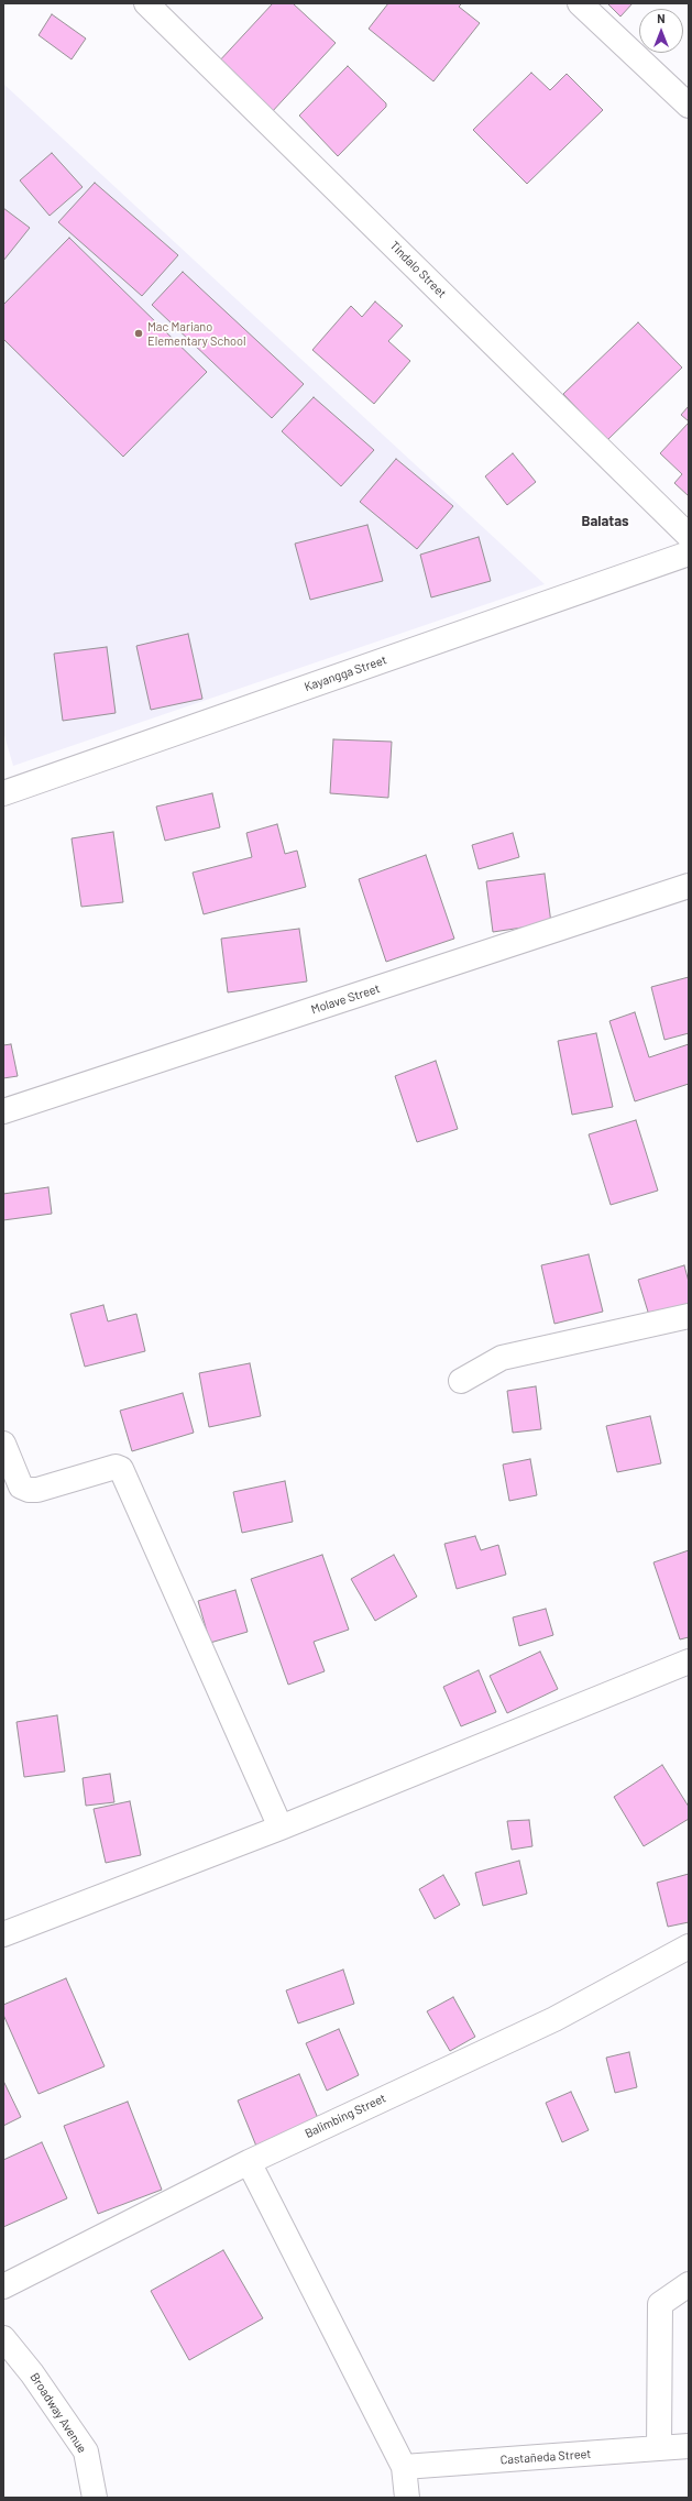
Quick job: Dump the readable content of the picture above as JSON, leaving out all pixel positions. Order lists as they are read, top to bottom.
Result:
{
  "streets": {
    "street": [
      "Tindalo Street",
      "Kayangga Street",
      "Molave Street",
      "Balimbing Street",
      "Broadway Avenue",
      "Castañeda Street"
    ]
  },
  "districts": ["Balatas"],
  "places": ["Mac Mariano Elementary School"],
  "north": "top"
}
